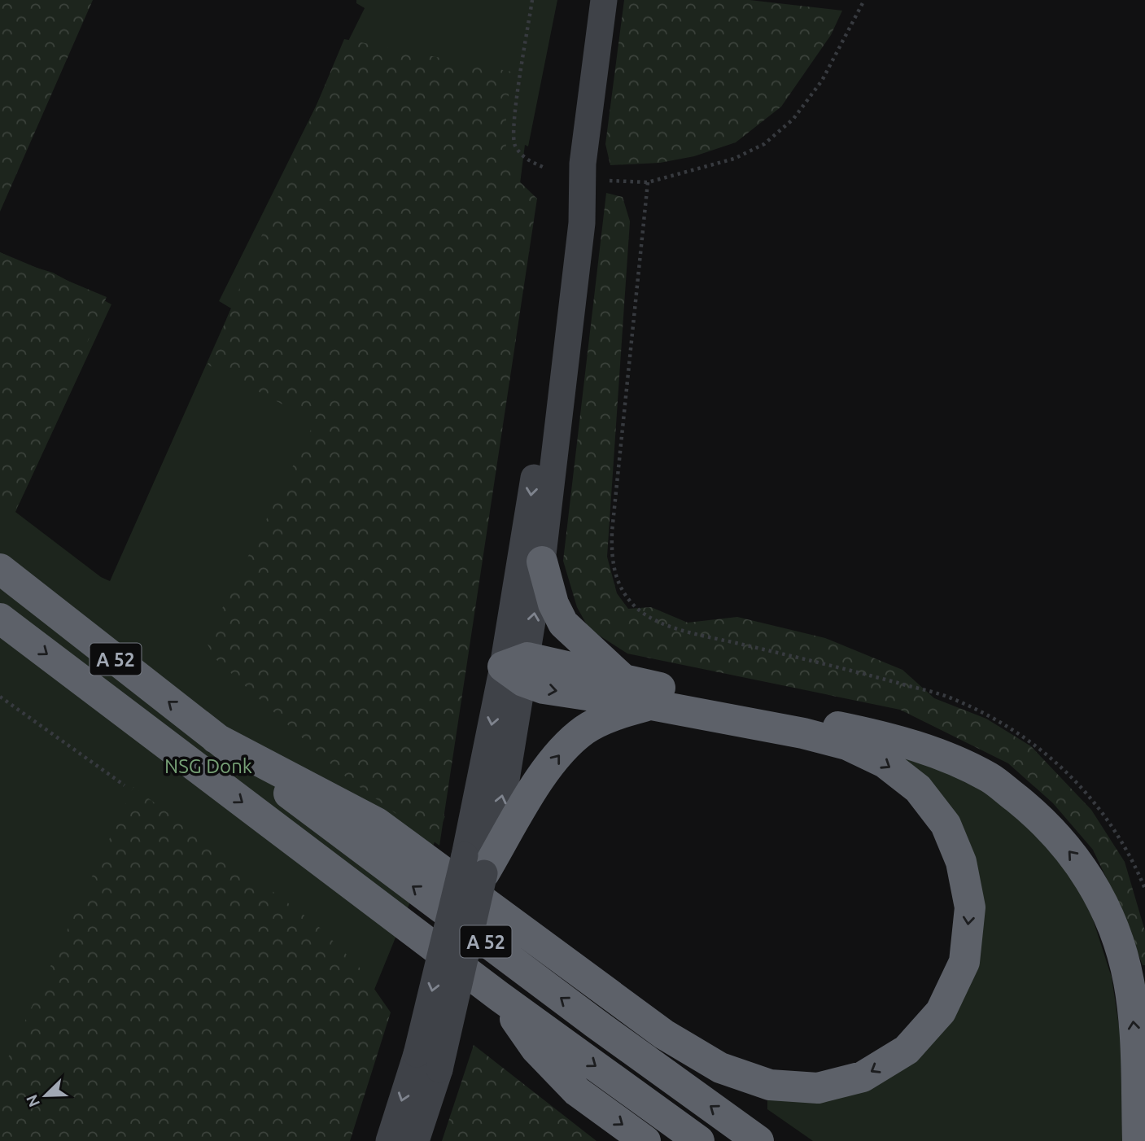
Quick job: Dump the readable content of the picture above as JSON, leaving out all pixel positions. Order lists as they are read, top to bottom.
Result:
{
  "streets": {
    "highway": ["A 52"]
  },
  "parks": ["NSG Donk"],
  "north": "bottom left"
}
